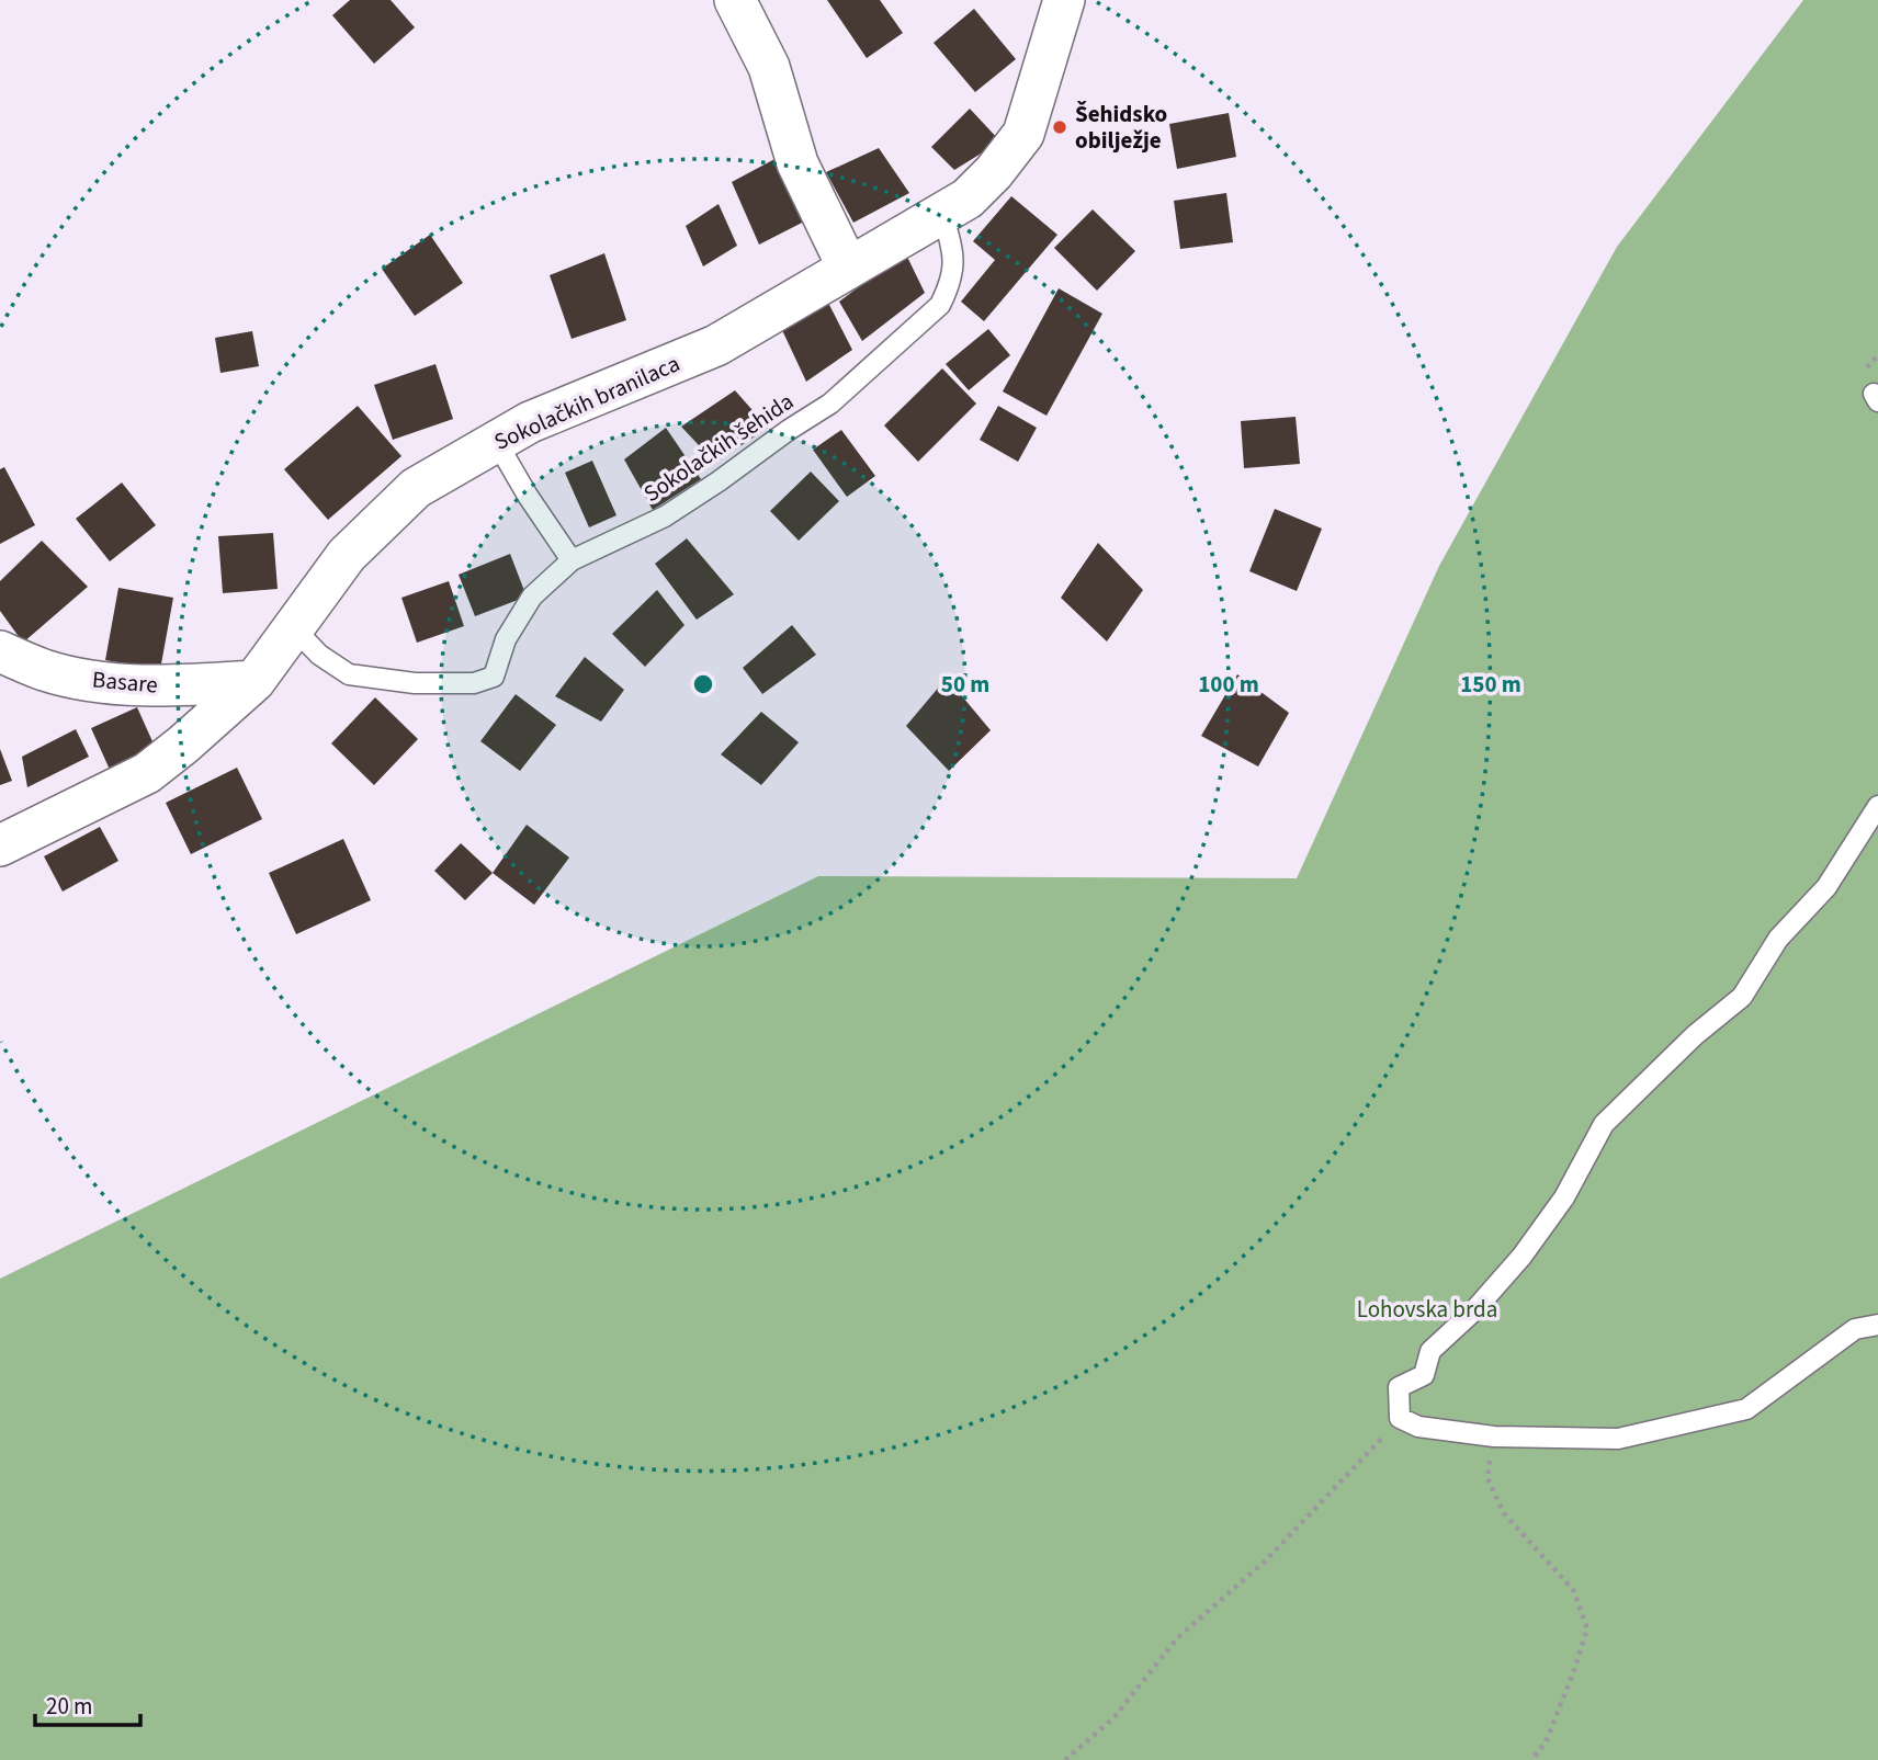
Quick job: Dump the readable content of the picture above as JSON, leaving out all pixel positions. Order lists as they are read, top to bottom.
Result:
{
  "streets": {
    "street": ["Sokolačkih branilaca", "Basare"],
    "lane": ["Sokolačkih šehida"]
  },
  "crossings": [
    ["Sokolačkih branilaca", "Sokolačkih šehida"],
    ["Sokolačkih branilaca", "Basare"]
  ],
  "parks": ["Lohovska brda"],
  "places": ["Šehidsko obilježje"],
  "scale_bar": "20 m",
  "rings": ["50 m", "100 m", "150 m"]
}
